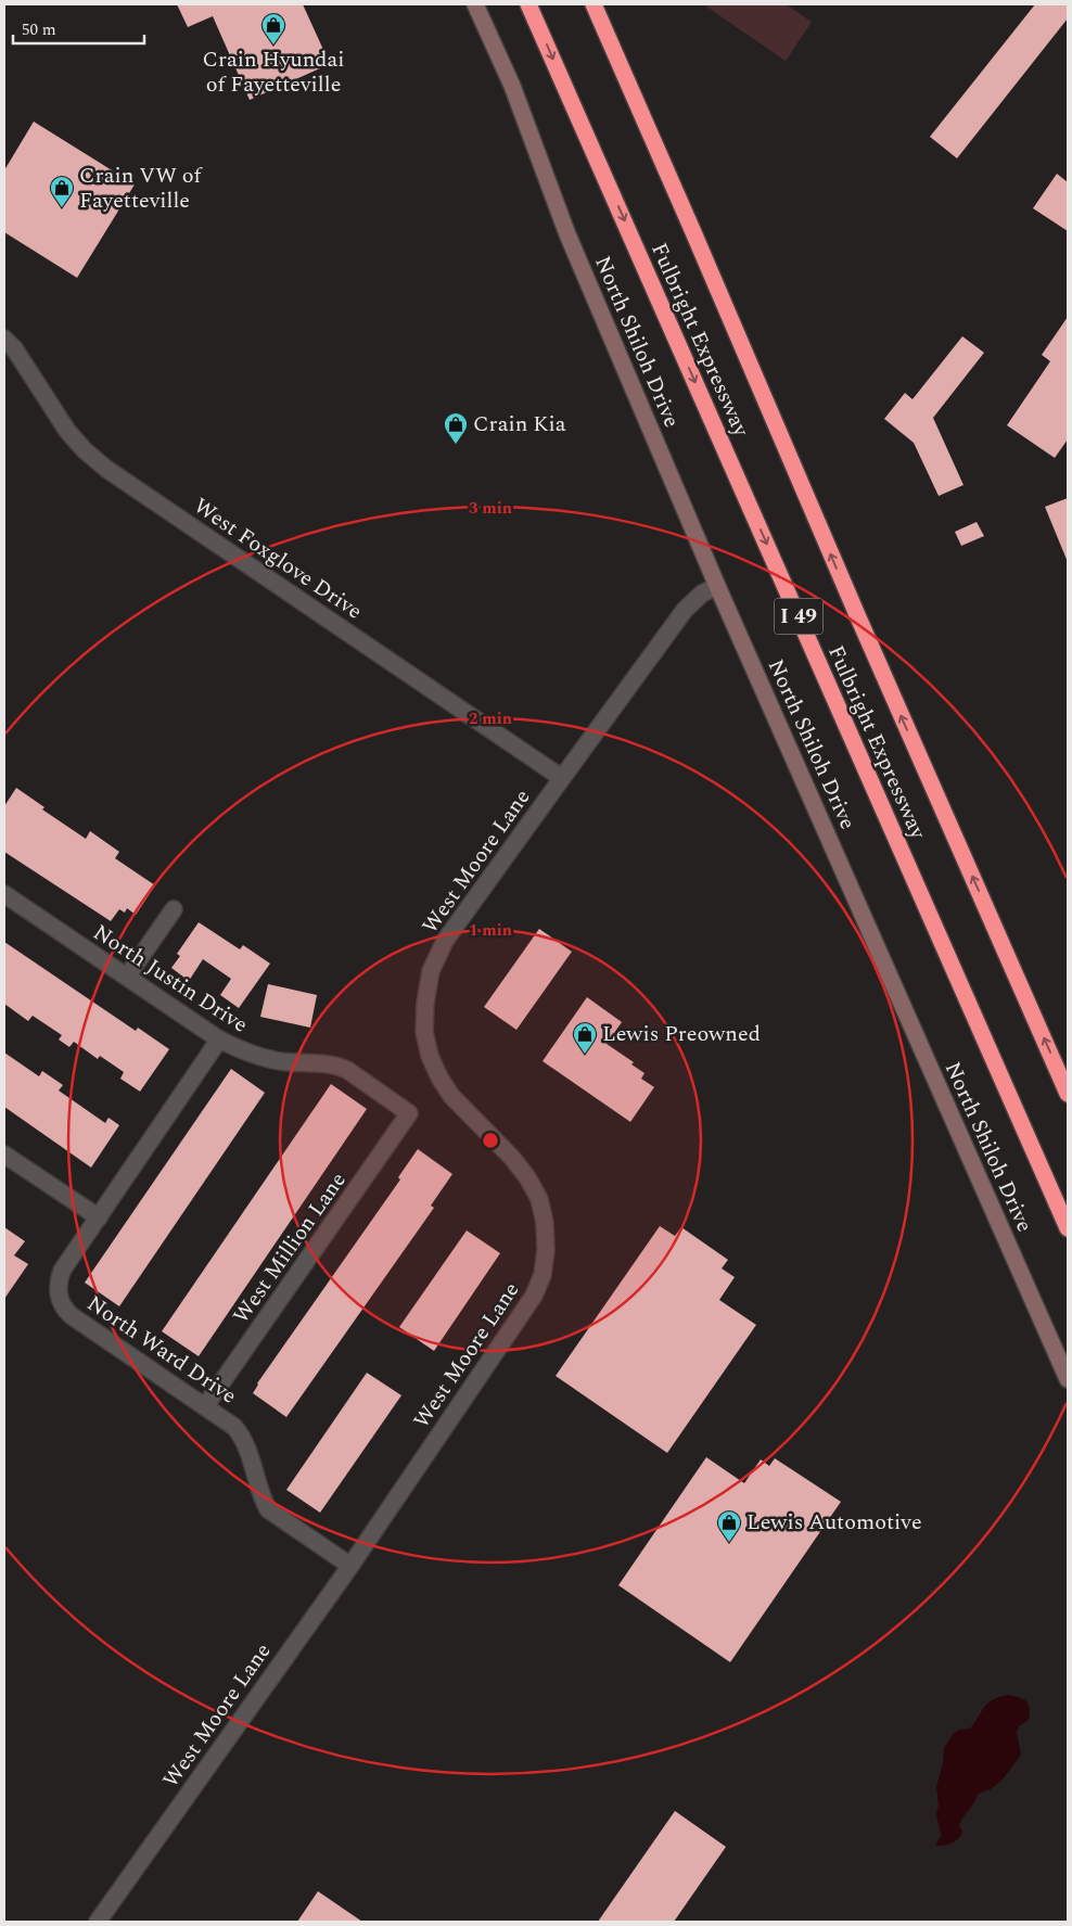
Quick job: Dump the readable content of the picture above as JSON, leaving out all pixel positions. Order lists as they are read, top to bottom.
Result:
{
  "streets": {
    "highway": ["Fulbright Expressway", "I 49"],
    "street": [
      "North Shiloh Drive",
      "West Foxglove Drive",
      "West Moore Lane",
      "North Justin Drive",
      "West Million Lane",
      "North Ward Drive"
    ]
  },
  "crossings": [
    ["North Shiloh Drive", "West Moore Lane"],
    ["West Foxglove Drive", "West Moore Lane"],
    ["West Moore Lane", "North Ward Drive"],
    ["North Justin Drive", "West Million Lane"],
    ["North Justin Drive", "North Ward Drive"],
    ["West Million Lane", "North Ward Drive"]
  ],
  "places": {
    "shop": [
      "Crain Hyundai of Fayetteville",
      "Crain VW of Fayetteville",
      "Crain Kia",
      "Lewis Preowned",
      "Lewis Automotive"
    ]
  },
  "scale_bar": "50 m",
  "rings": ["3 min", "2 min", "1 min"]
}
